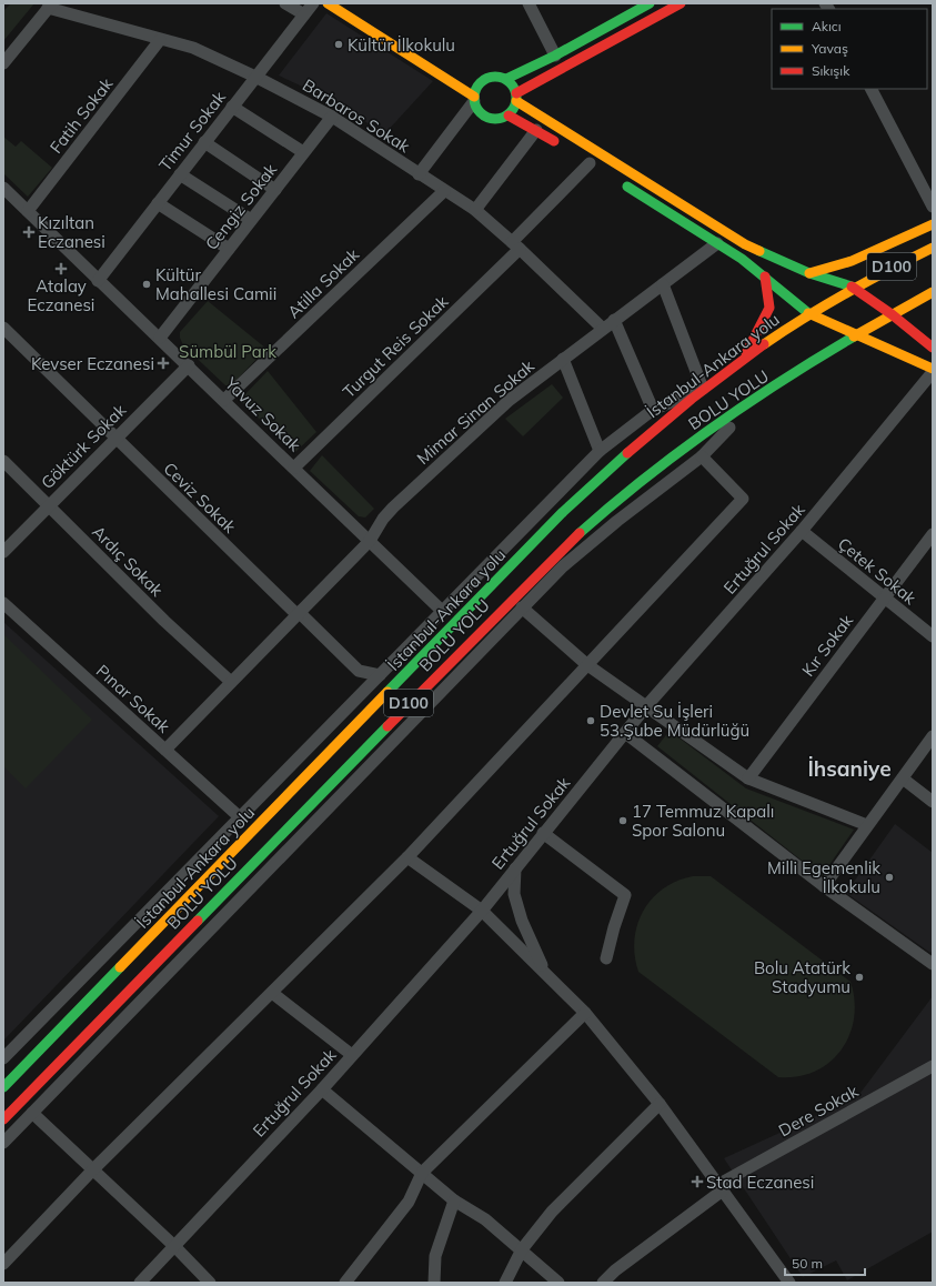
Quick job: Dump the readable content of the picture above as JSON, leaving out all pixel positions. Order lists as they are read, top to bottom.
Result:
{
  "streets": {
    "main road": ["D100", "İstanbul-Ankara yolu", "BOLU YOLU"],
    "street": [
      "Fatih Sokak",
      "Barbaros Sokak",
      "Timur Sokak",
      "Cengiz Sokak",
      "Atilla Sokak",
      "Turgut Reis Sokak",
      "Mimar Sinan Sokak",
      "Yavuz Sokak",
      "Göktürk Sokak",
      "Ceviz Sokak",
      "Ertuğrul Sokak",
      "Ardıç Sokak",
      "Çetek Sokak",
      "Kır Sokak",
      "Pınar Sokak",
      "Dere Sokak"
    ]
  },
  "crossings": [
    ["Fatih Sokak", "Barbaros Sokak"],
    ["Fatih Sokak", "Yavuz Sokak"],
    ["Barbaros Sokak", "Timur Sokak"],
    ["Barbaros Sokak", "Cengiz Sokak"],
    ["Barbaros Sokak", "Atilla Sokak"],
    ["Barbaros Sokak", "Turgut Reis Sokak"],
    ["Barbaros Sokak", "Mimar Sinan Sokak"],
    ["Timur Sokak", "Yavuz Sokak"],
    ["Cengiz Sokak", "Yavuz Sokak"],
    ["D100", "İstanbul-Ankara yolu"],
    ["D100", "BOLU YOLU"],
    ["Atilla Sokak", "Yavuz Sokak"],
    ["Turgut Reis Sokak", "Yavuz Sokak"],
    ["Mimar Sinan Sokak", "Yavuz Sokak"],
    ["Mimar Sinan Sokak", "Ceviz Sokak"],
    ["Mimar Sinan Sokak", "Ardıç Sokak"],
    ["Mimar Sinan Sokak", "Pınar Sokak"],
    ["Yavuz Sokak", "Göktürk Sokak"],
    ["Göktürk Sokak", "Ceviz Sokak"],
    ["Göktürk Sokak", "Ardıç Sokak"],
    ["Ertuğrul Sokak", "Çetek Sokak"],
    ["Çetek Sokak", "Kır Sokak"]
  ],
  "districts": ["İhsaniye"],
  "parks": ["Sümbül Park"],
  "places": {
    "other": [
      "Kültür İlkokulu",
      "Kültür Mahallesi Camii",
      "Devlet Su İşleri 53.Şube Müdürlüğü",
      "17 Temmuz Kapalı Spor Salonu",
      "Milli Egemenlik İlkokulu",
      "Bolu Atatürk Stadyumu"
    ],
    "health": [
      "Kızıltan Eczanesi",
      "Atalay Eczanesi",
      "Kevser Eczanesi",
      "Stad Eczanesi"
    ]
  },
  "legend": ["Akıcı", "Yavaş", "Sıkışık"],
  "scale_bar": "50 m"
}
